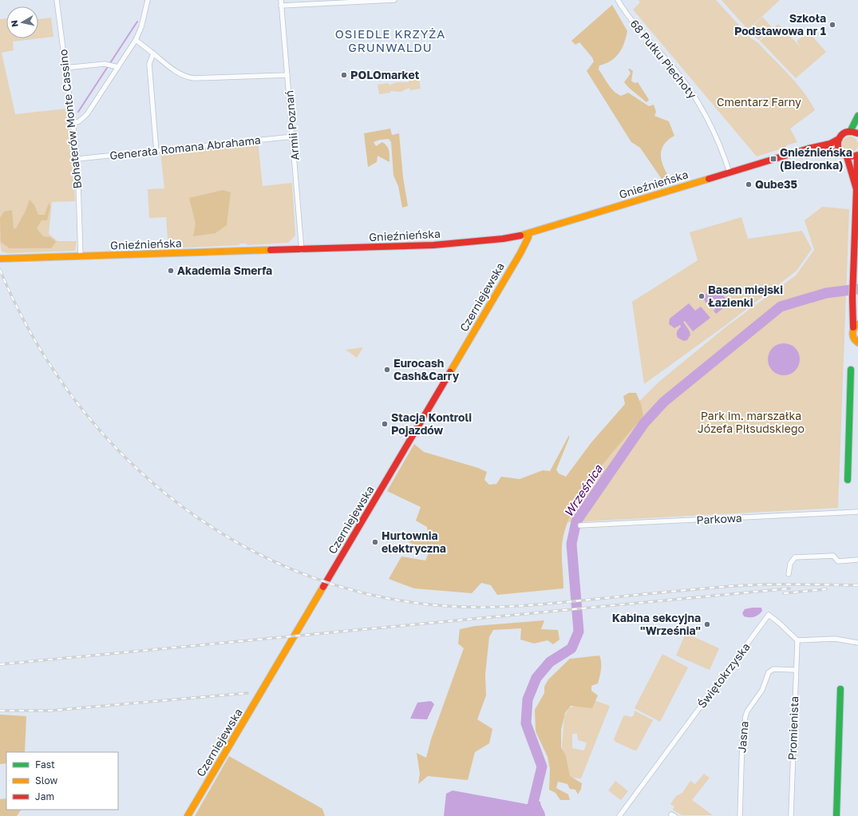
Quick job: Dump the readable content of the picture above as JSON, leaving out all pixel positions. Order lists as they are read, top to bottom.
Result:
{
  "streets": {
    "street": [
      "68 Pułku Piechoty",
      "Bohaterów Monte Cassino",
      "Armii Poznań",
      "Generała Romana Abrahama",
      "Gnieźnieńska",
      "Czerniejewska",
      "Parkowa",
      "Świętokrzyska",
      "Promienista",
      "Jasna"
    ]
  },
  "crossings": [
    ["68 Pułku Piechoty", "Gnieźnieńska"],
    ["Bohaterów Monte Cassino", "Generała Romana Abrahama"],
    ["Bohaterów Monte Cassino", "Gnieźnieńska"],
    ["Armii Poznań", "Generała Romana Abrahama"],
    ["Armii Poznań", "Gnieźnieńska"],
    ["Gnieźnieńska", "Czerniejewska"],
    ["Świętokrzyska", "Promienista"],
    ["Promienista", "Jasna"]
  ],
  "districts": ["OSIEDLE KRZYŻA GRUNWALDU"],
  "water": ["Wrześnica"],
  "parks": ["Cmentarz Farny", "Park im. marszałka Józefa Piłsudskiego"],
  "places": {
    "other": [
      "Szkoła Podstawowa nr 1",
      "POLOmarket",
      "Qube35",
      "Akademia Smerfa",
      "Basen miejski Łazienki",
      "Eurocash Cash&Carry",
      "Stacja Kontroli Pojazdów",
      "Hurtownia elektryczna",
      "Kabina sekcyjna \"Września\""
    ],
    "transit": ["Gnieźnieńska (Biedronka)"]
  },
  "legend": ["Fast", "Slow", "Jam"],
  "north": "left"
}
